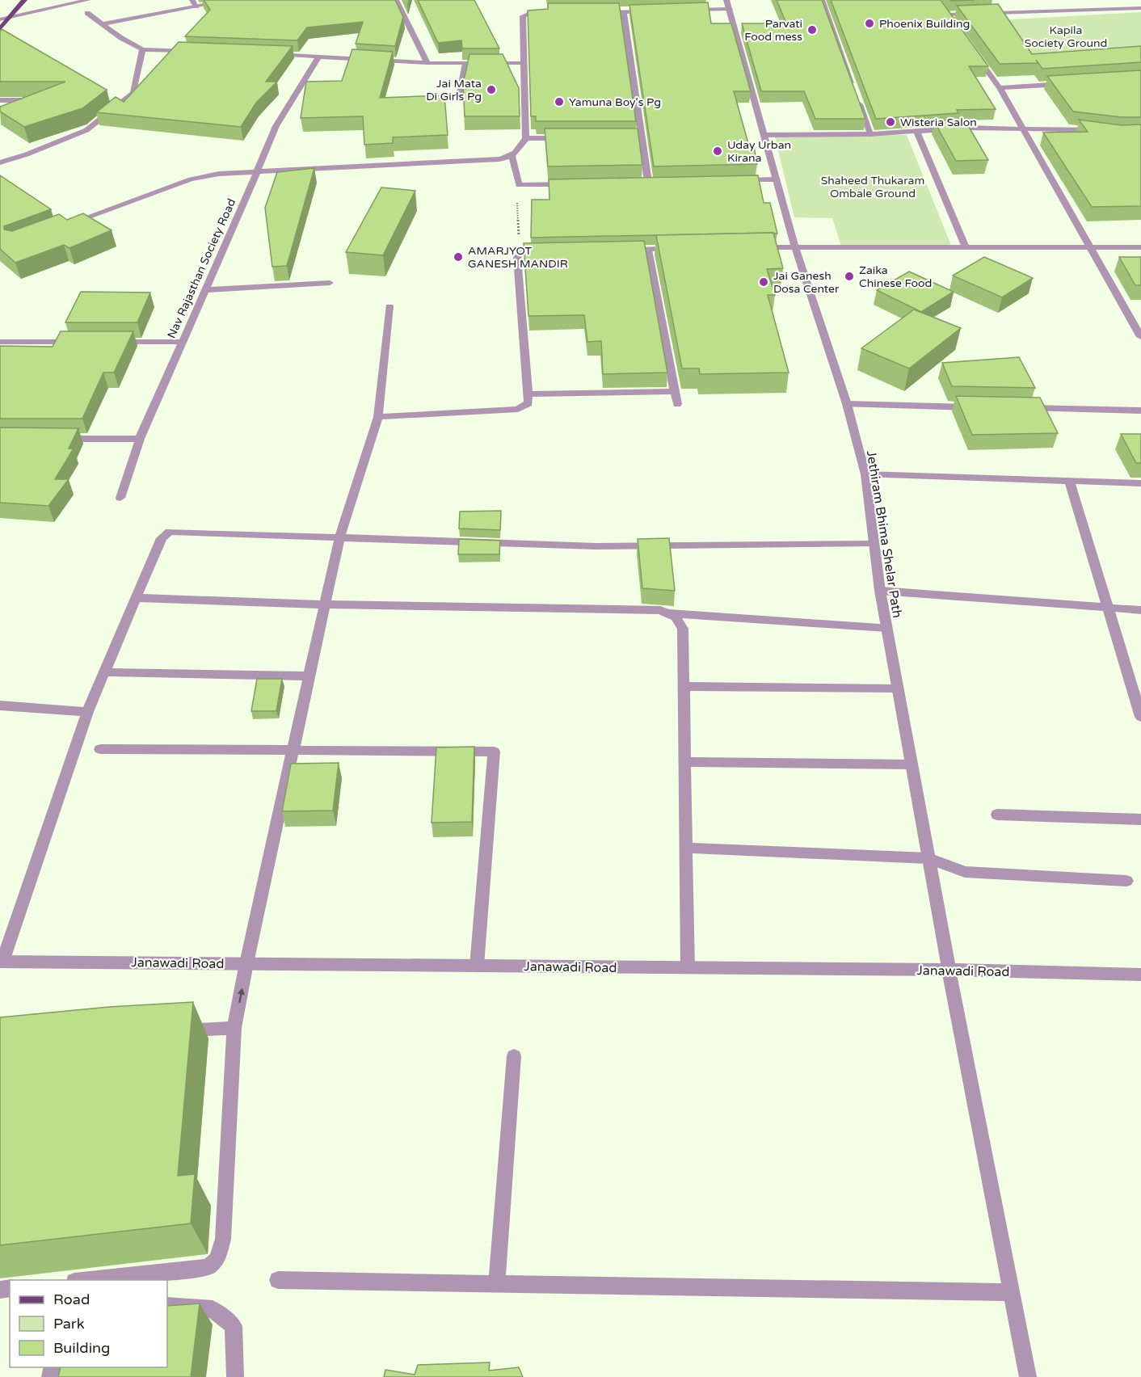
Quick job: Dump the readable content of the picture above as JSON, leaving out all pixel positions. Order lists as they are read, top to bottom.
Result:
{
  "streets": {
    "street": ["Nav Rajasthan Society Road", "Jethiram Bhima Shelar Path", "Janawadi Road"]
  },
  "crossings": [
    ["Jethiram Bhima Shelar Path", "Janawadi Road"]
  ],
  "parks": ["Kapila Society Ground", "Shaheed Thukaram Ombale Ground"],
  "places": [
    "Phoenix Building",
    "Parvati Food mess",
    "Jai Mata Di Girls Pg",
    "Yamuna Boy's Pg",
    "Wisteria Salon",
    "Uday Urban Kirana",
    "AMARJYOT GANESH MANDIR",
    "Zaika Chinese Food",
    "Jai Ganesh Dosa Center"
  ],
  "legend": ["Road", "Park", "Building"]
}
